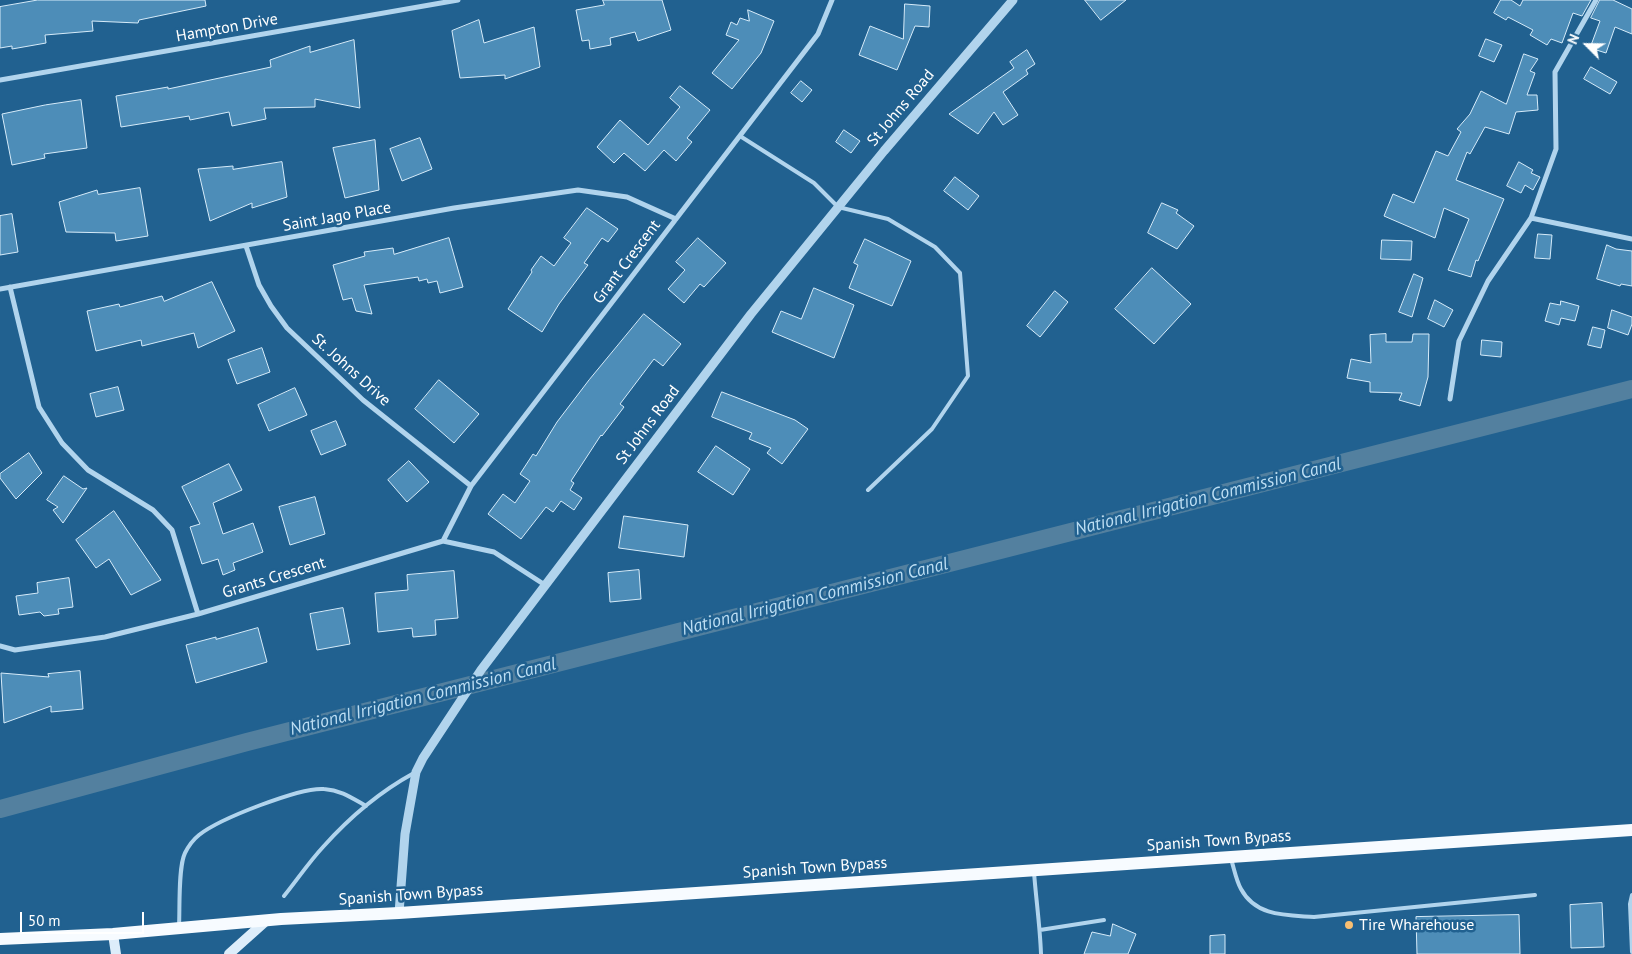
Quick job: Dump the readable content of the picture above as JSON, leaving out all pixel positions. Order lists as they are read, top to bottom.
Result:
{
  "streets": {
    "main road": ["Spanish Town Bypass"],
    "street": [
      "Hampton Drive",
      "St Johns Road",
      "Saint Jago Place",
      "Grant Crescent",
      "St. Johns Drive",
      "Grants Crescent"
    ]
  },
  "crossings": [
    ["St Johns Road", "Grants Crescent"],
    ["St Johns Road", "Spanish Town Bypass"],
    ["Saint Jago Place", "Grant Crescent"],
    ["Saint Jago Place", "St. Johns Drive"],
    ["Grant Crescent", "St. Johns Drive"],
    ["Grant Crescent", "Grants Crescent"]
  ],
  "water": ["National Irrigation Commission Canal"],
  "places": ["Tire Wharehouse"],
  "scale_bar": "50 m",
  "north": "top left"
}
